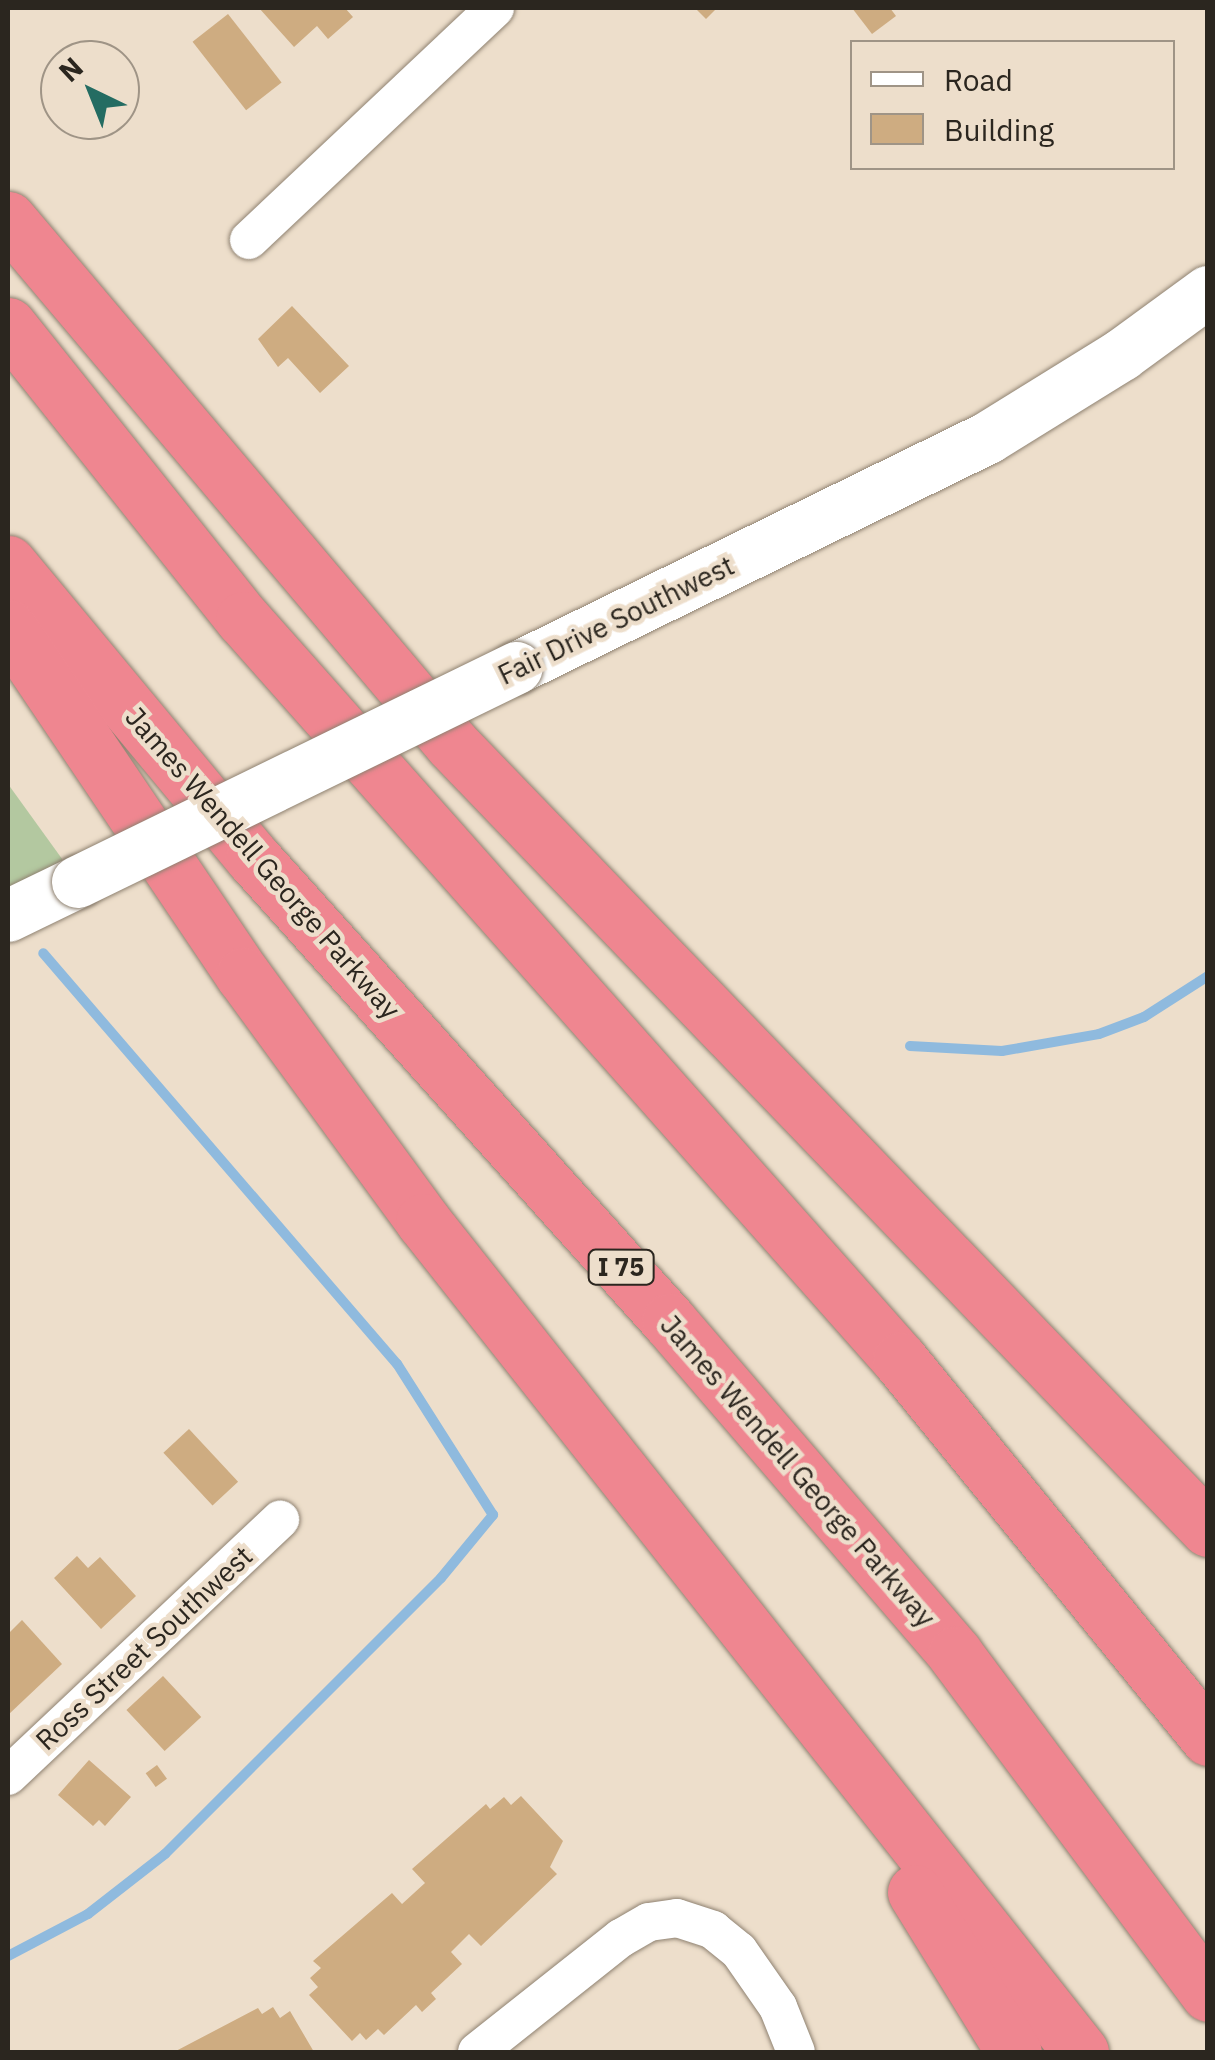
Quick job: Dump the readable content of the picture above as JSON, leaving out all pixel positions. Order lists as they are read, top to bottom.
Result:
{
  "streets": {
    "highway": ["James Wendell George Parkway", "I 75"],
    "main road": ["Fair Drive Southwest"],
    "street": ["Ross Street Southwest"]
  },
  "legend": ["Road", "Building"],
  "north": "top left"
}
